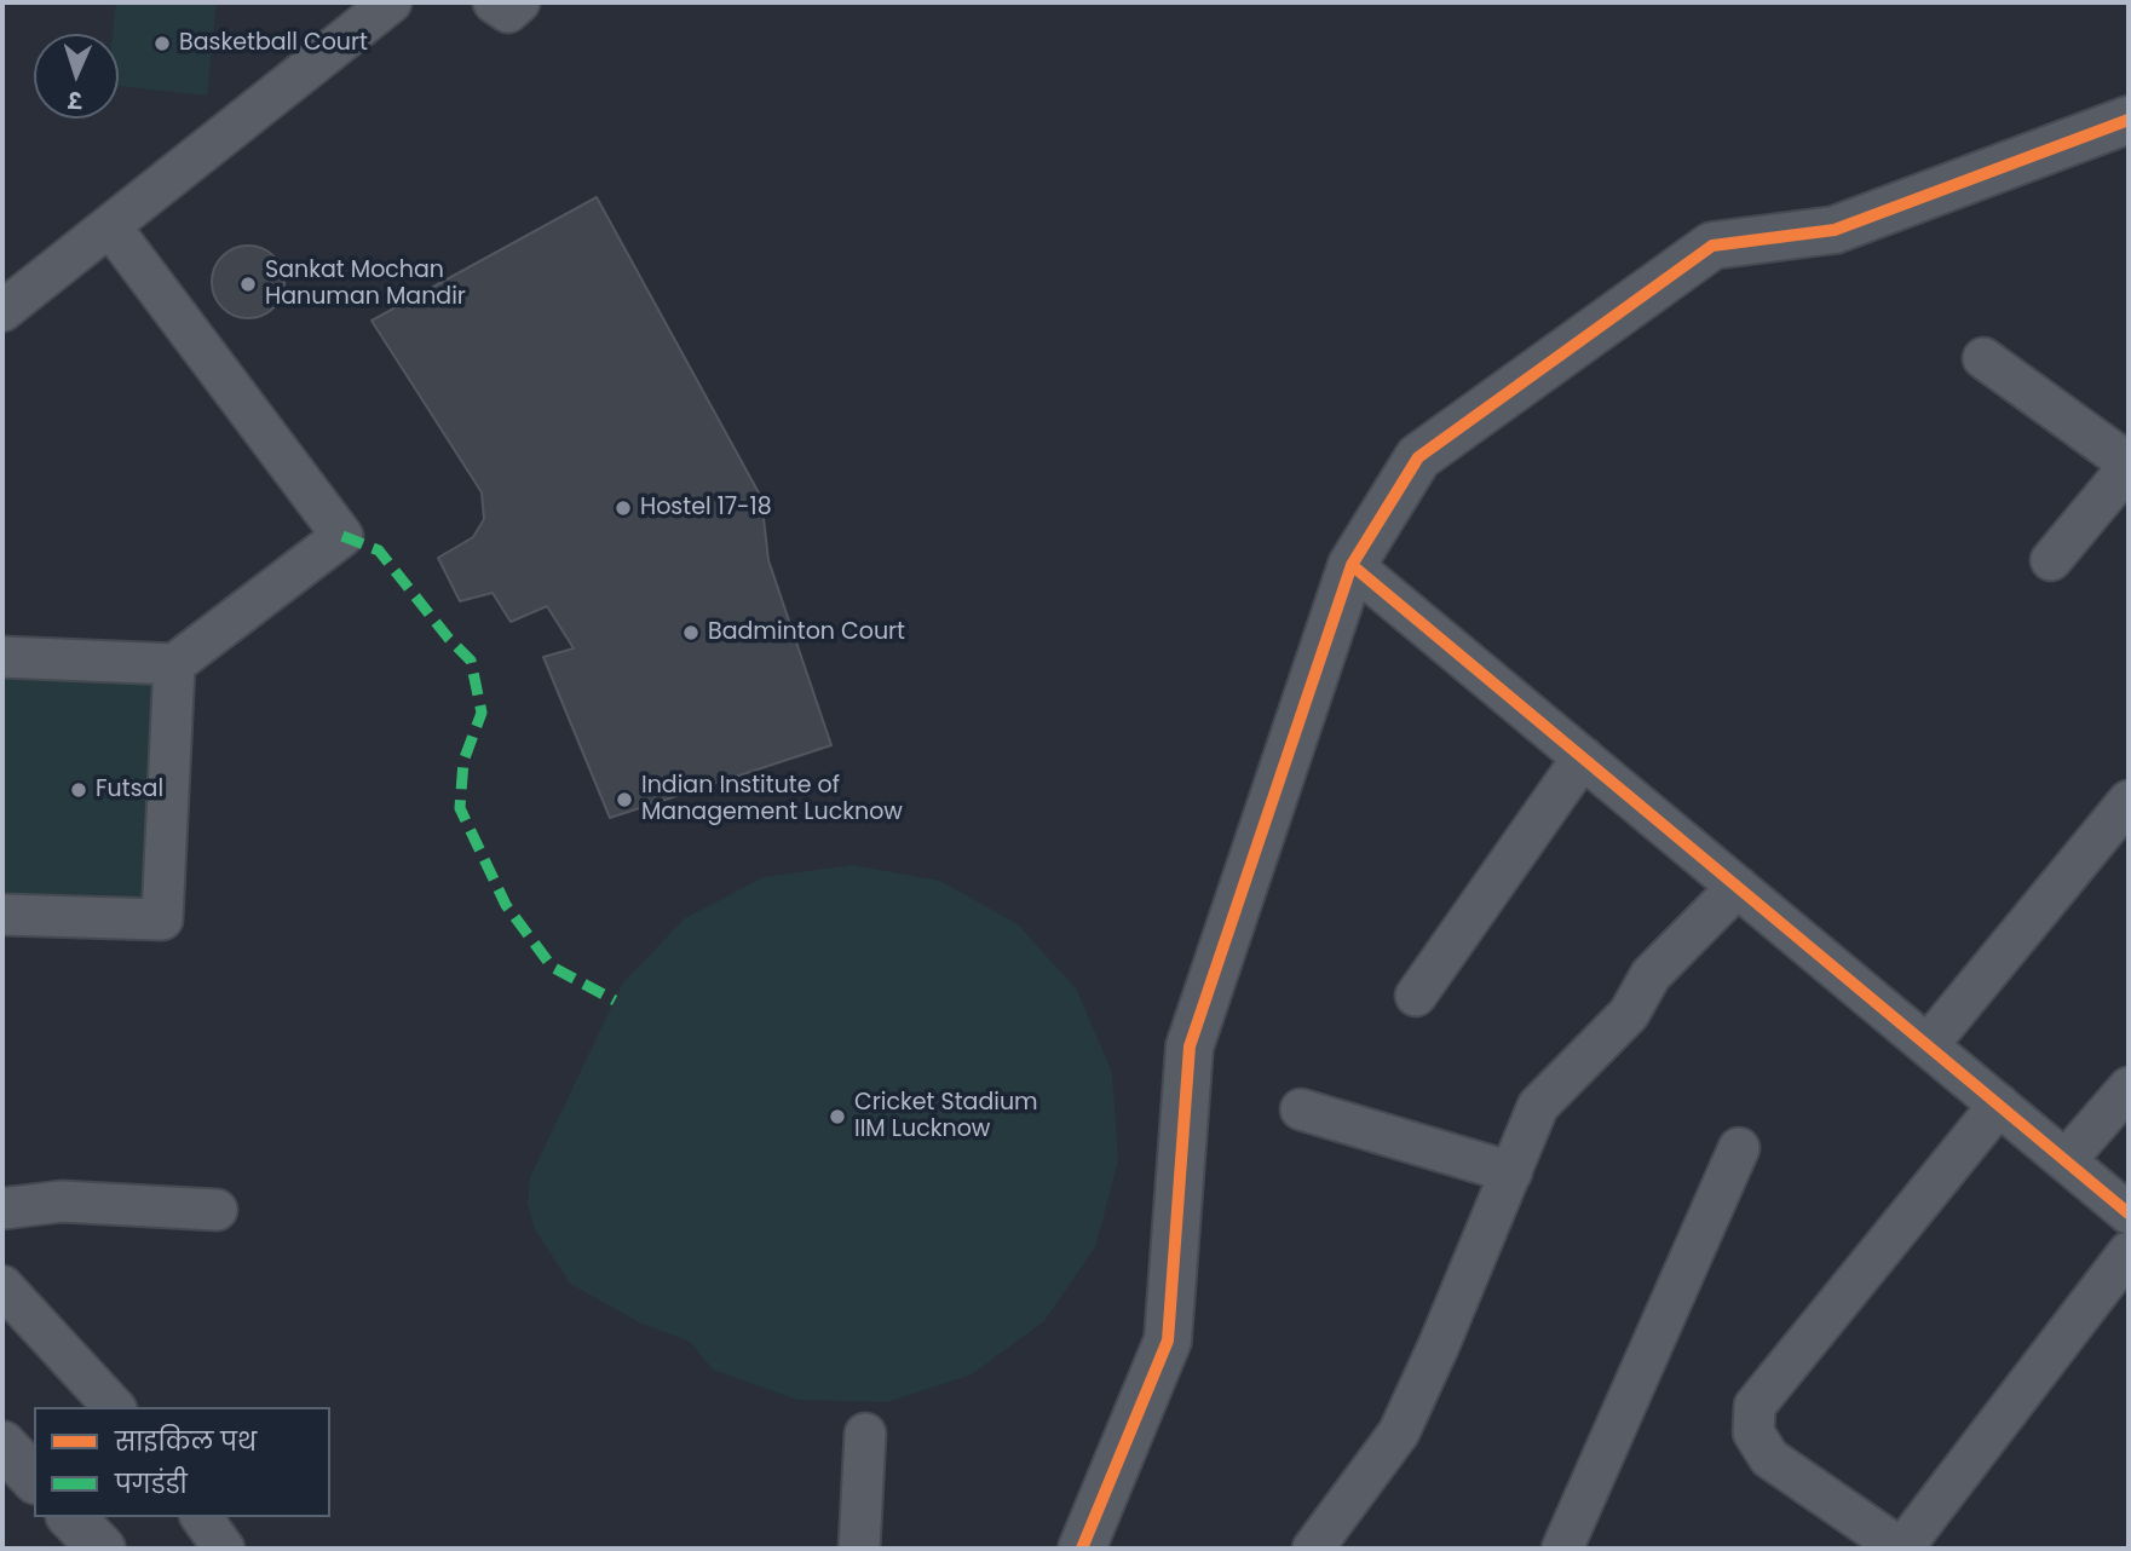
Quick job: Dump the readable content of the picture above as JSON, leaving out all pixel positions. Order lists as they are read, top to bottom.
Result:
{
  "places": [
    "Basketball Court",
    "Sankat Mochan Hanuman Mandir",
    "Hostel 17-18",
    "Badminton Court",
    "Futsal",
    "Indian Institute of Management Lucknow",
    "Cricket Stadium IIM Lucknow"
  ],
  "legend": ["साइकिल पथ", "पगडंडी"],
  "north": "bottom"
}
